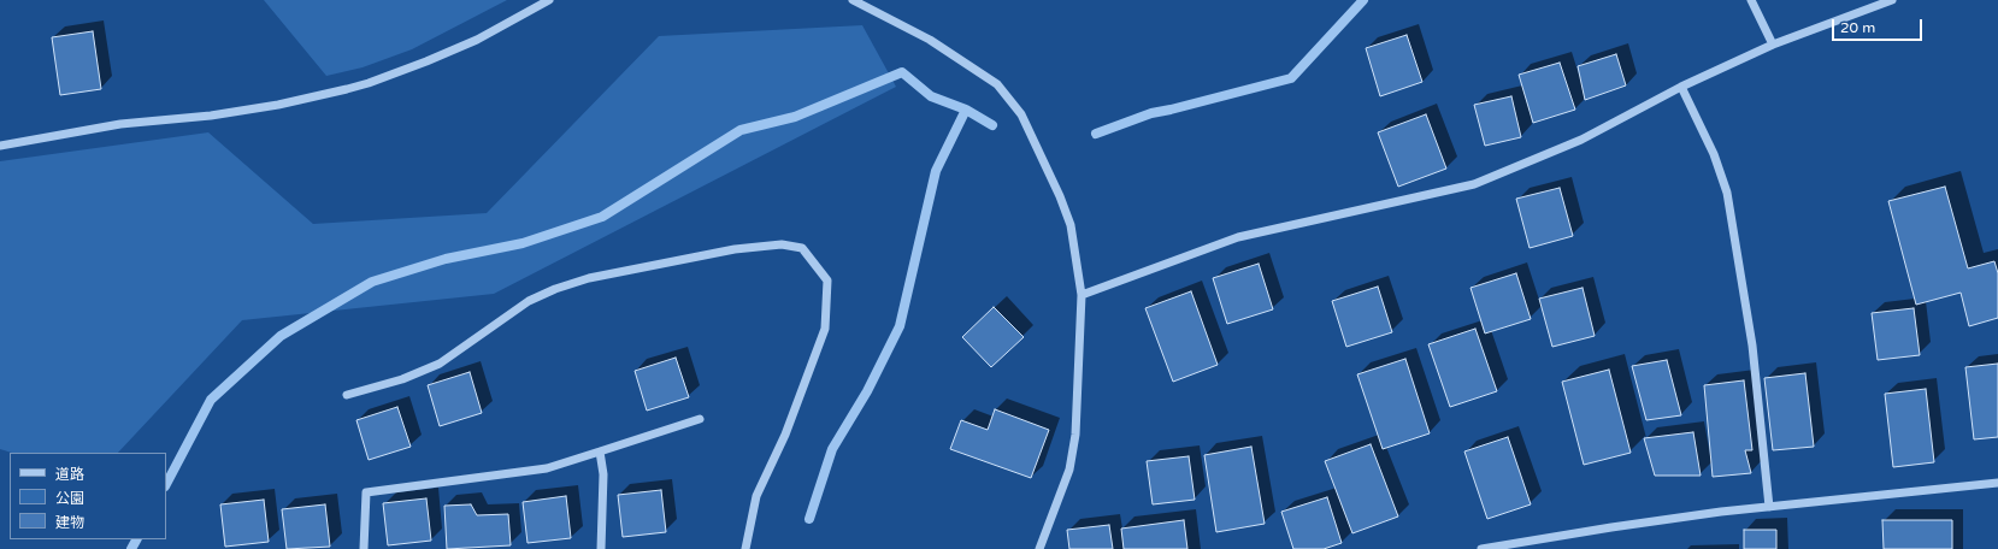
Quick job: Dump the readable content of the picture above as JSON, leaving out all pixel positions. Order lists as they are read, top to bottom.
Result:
{
  "legend": ["道路", "公園", "建物"],
  "scale_bar": "20 m"
}
